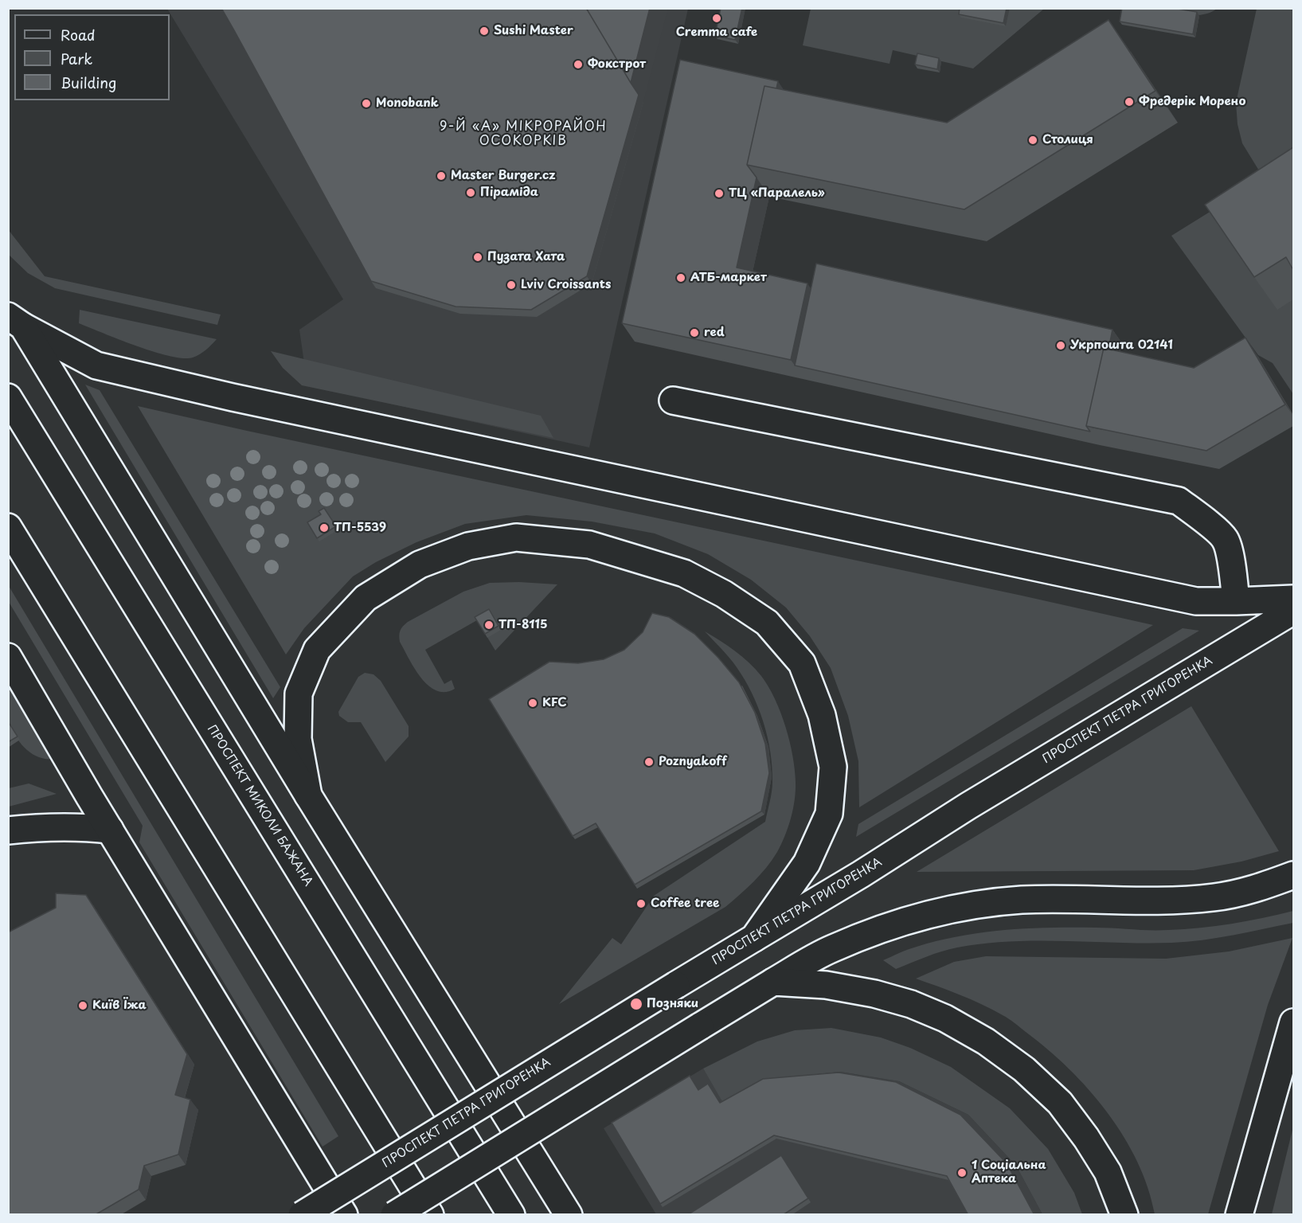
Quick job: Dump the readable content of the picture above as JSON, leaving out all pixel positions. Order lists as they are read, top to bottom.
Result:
{
  "streets": {
    "main road": ["ПРОСПЕКТ ПЕТРА ГРИГОРЕНКА", "ПРОСПЕКТ МИКОЛИ БАЖАНА"]
  },
  "districts": ["9-Й «А» МІКРОРАЙОН ОСОКОРКІВ"],
  "places": [
    "Cremma cafe",
    "Sushi Master",
    "Фокстрот",
    "Фредерік Морено",
    "Monobank",
    "Столиця",
    "Master Burger.cz",
    "Піраміда",
    "ТЦ «Паралель»",
    "Пузата Хата",
    "АТБ-маркет",
    "Lviv Croissants",
    "red",
    "Укрпошта 02141",
    "ТП-5539",
    "ТП-8115",
    "KFC",
    "Poznyakoff",
    "Coffee tree",
    "Позняки",
    "Київ Їжа",
    "1 Соціальна Аптека"
  ],
  "legend": ["Road", "Park", "Building"]
}
